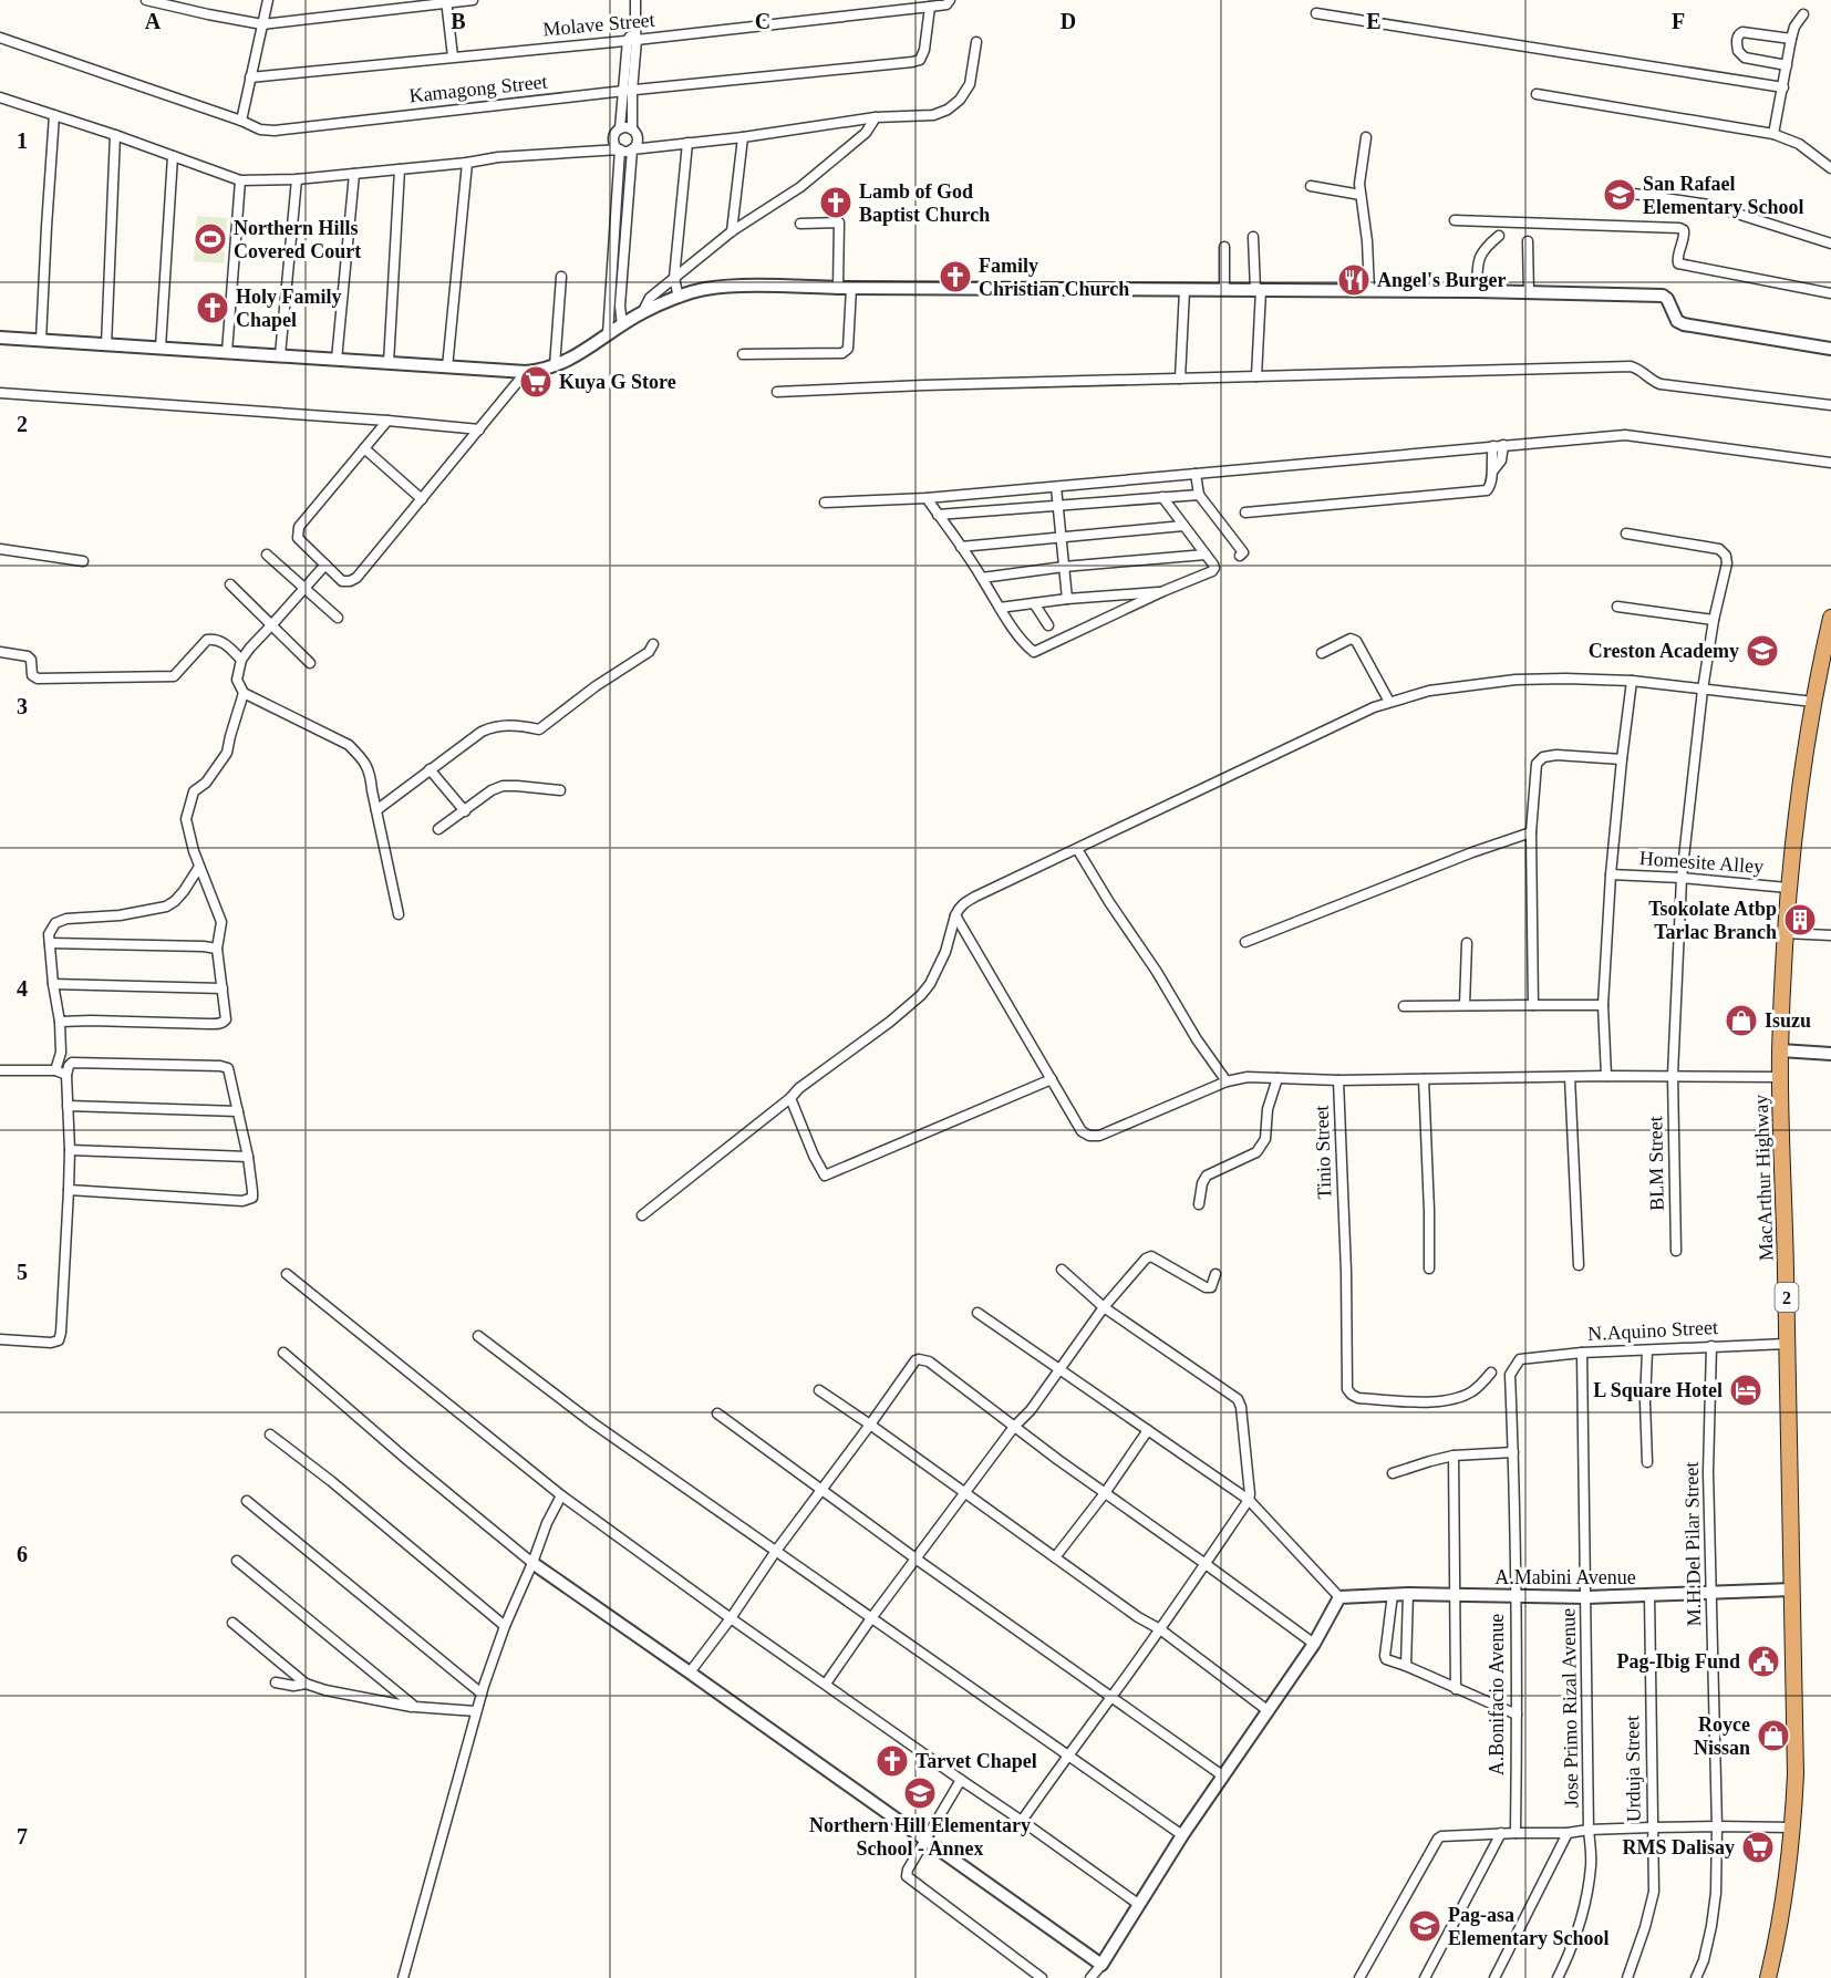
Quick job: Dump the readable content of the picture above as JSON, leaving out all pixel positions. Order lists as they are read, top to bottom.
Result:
{
  "streets": {
    "highway": ["MacArthur Highway", "2"],
    "street": [
      "Molave Street",
      "Kamagong Street",
      "Homesite Alley",
      "Tinio Street",
      "BLM Street",
      "N.Aquino Street",
      "M.H.Del Pilar Street",
      "A.Mabini Avenue",
      "A.Bonifacio Avenue",
      "Jose Primo Rizal Avenue",
      "Urduja Street"
    ]
  },
  "crossings": [
    ["Molave Street", "Kamagong Street"],
    ["Homesite Alley", "BLM Street"],
    ["Homesite Alley", "MacArthur Highway"],
    ["Tinio Street", "BLM Street"],
    ["Tinio Street", "MacArthur Highway"],
    ["MacArthur Highway", "N.Aquino Street"],
    ["MacArthur Highway", "A.Mabini Avenue"],
    ["N.Aquino Street", "M.H.Del Pilar Street"],
    ["N.Aquino Street", "A.Bonifacio Avenue"],
    ["N.Aquino Street", "Jose Primo Rizal Avenue"],
    ["M.H.Del Pilar Street", "A.Mabini Avenue"],
    ["A.Mabini Avenue", "A.Bonifacio Avenue"],
    ["A.Mabini Avenue", "Jose Primo Rizal Avenue"],
    ["A.Mabini Avenue", "Urduja Street"]
  ],
  "places": {
    "school or university": [
      "San Rafael Elementary School",
      "Creston Academy",
      "Northern Hill Elementary School - Annex",
      "Pag-asa Elementary School"
    ],
    "church": [
      "Lamb of God Baptist Church",
      "Family Christian Church",
      "Holy Family Chapel",
      "Tarvet Chapel"
    ],
    "sports": ["Northern Hills Covered Court"],
    "restaurant": ["Angel's Burger"],
    "supermarket": ["Kuya G Store", "RMS Dalisay"],
    "building": ["Tsokolate Atbp Tarlac Branch"],
    "shop": ["Isuzu", "Royce Nissan"],
    "hotel": ["L Square Hotel"],
    "public building": ["Pag-Ibig Fund"]
  },
  "grid": {
    "columns": [
      "A",
      "B",
      "C",
      "D",
      "E",
      "F"
    ],
    "rows": [
      "1",
      "2",
      "3",
      "4",
      "5",
      "6",
      "7"
    ]
  }
}
